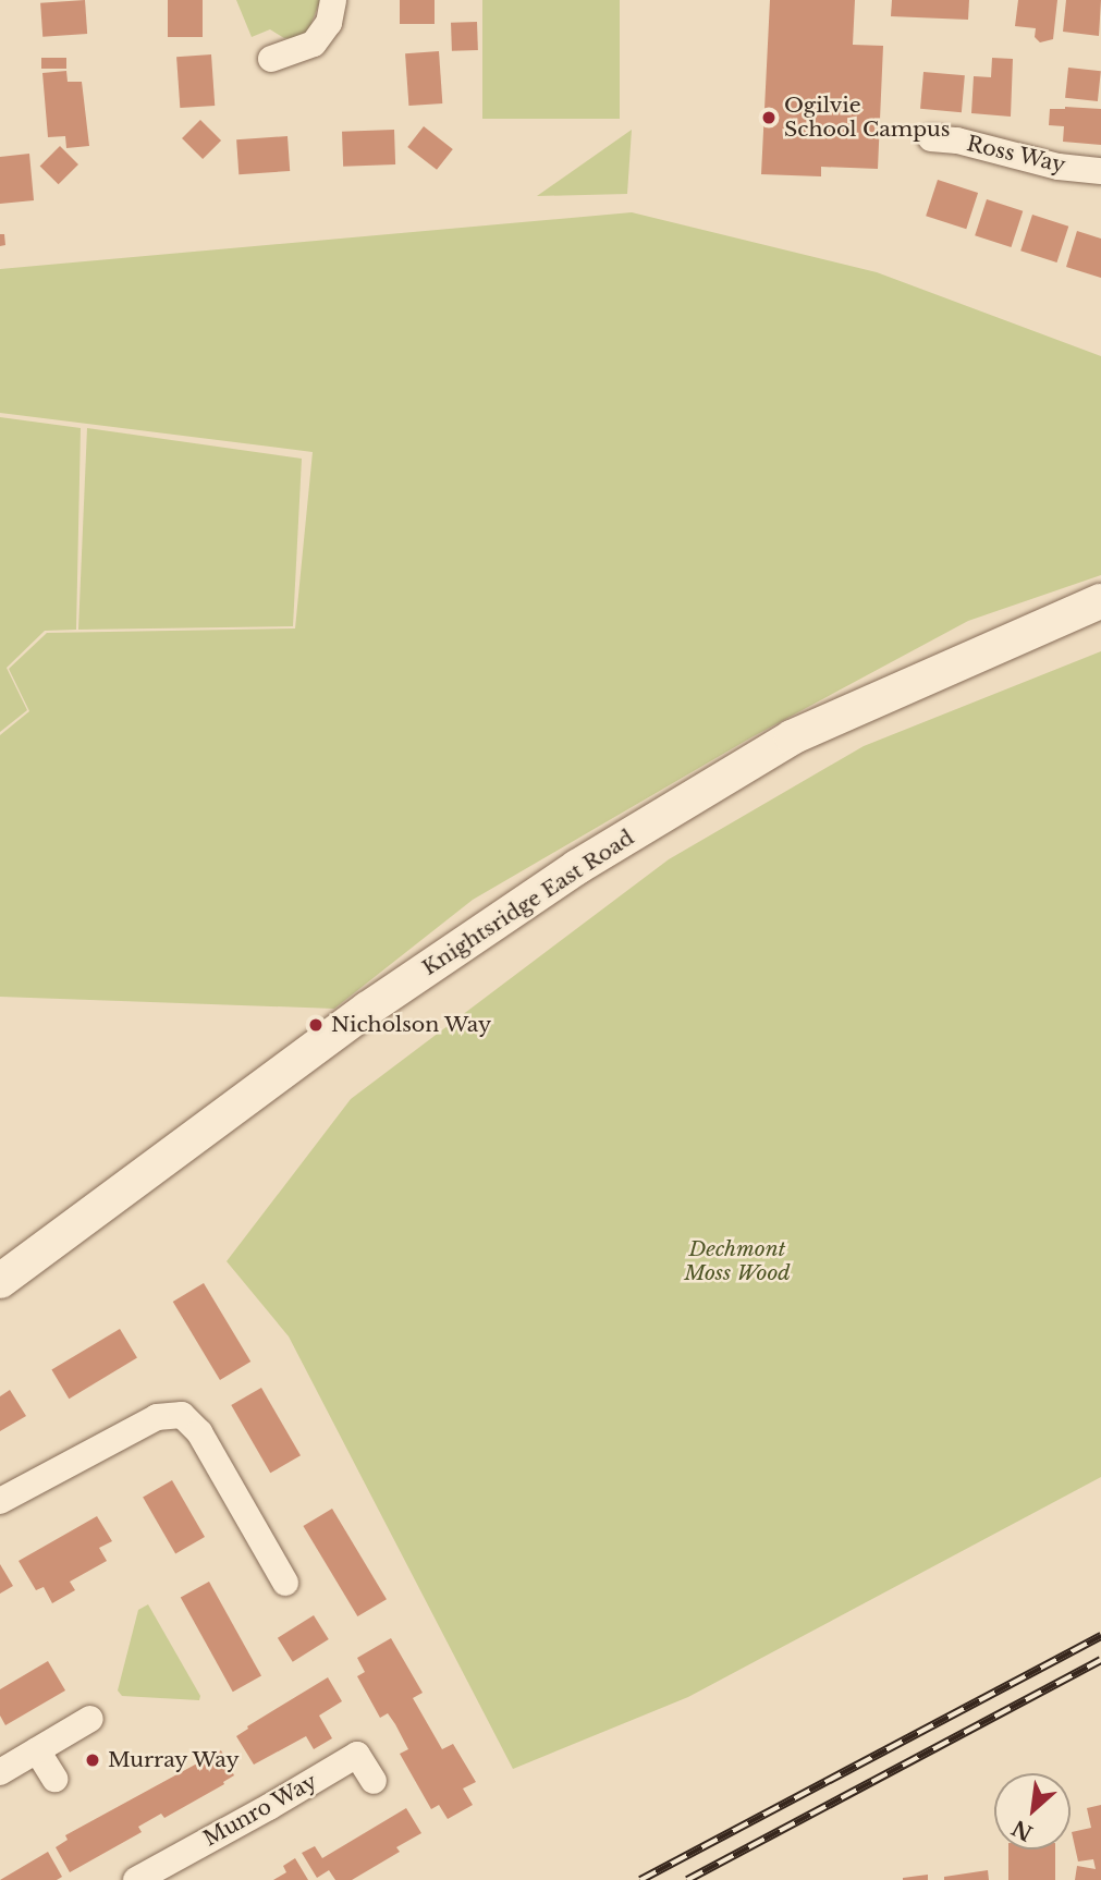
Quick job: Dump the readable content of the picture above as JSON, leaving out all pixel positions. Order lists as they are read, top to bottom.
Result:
{
  "streets": {
    "street": ["Ross Way", "Knightsridge East Road", "Munro Way"]
  },
  "parks": ["Dechmont Moss Wood"],
  "places": ["Ogilvie School Campus", "Nicholson Way", "Murray Way"],
  "north": "bottom left"
}
